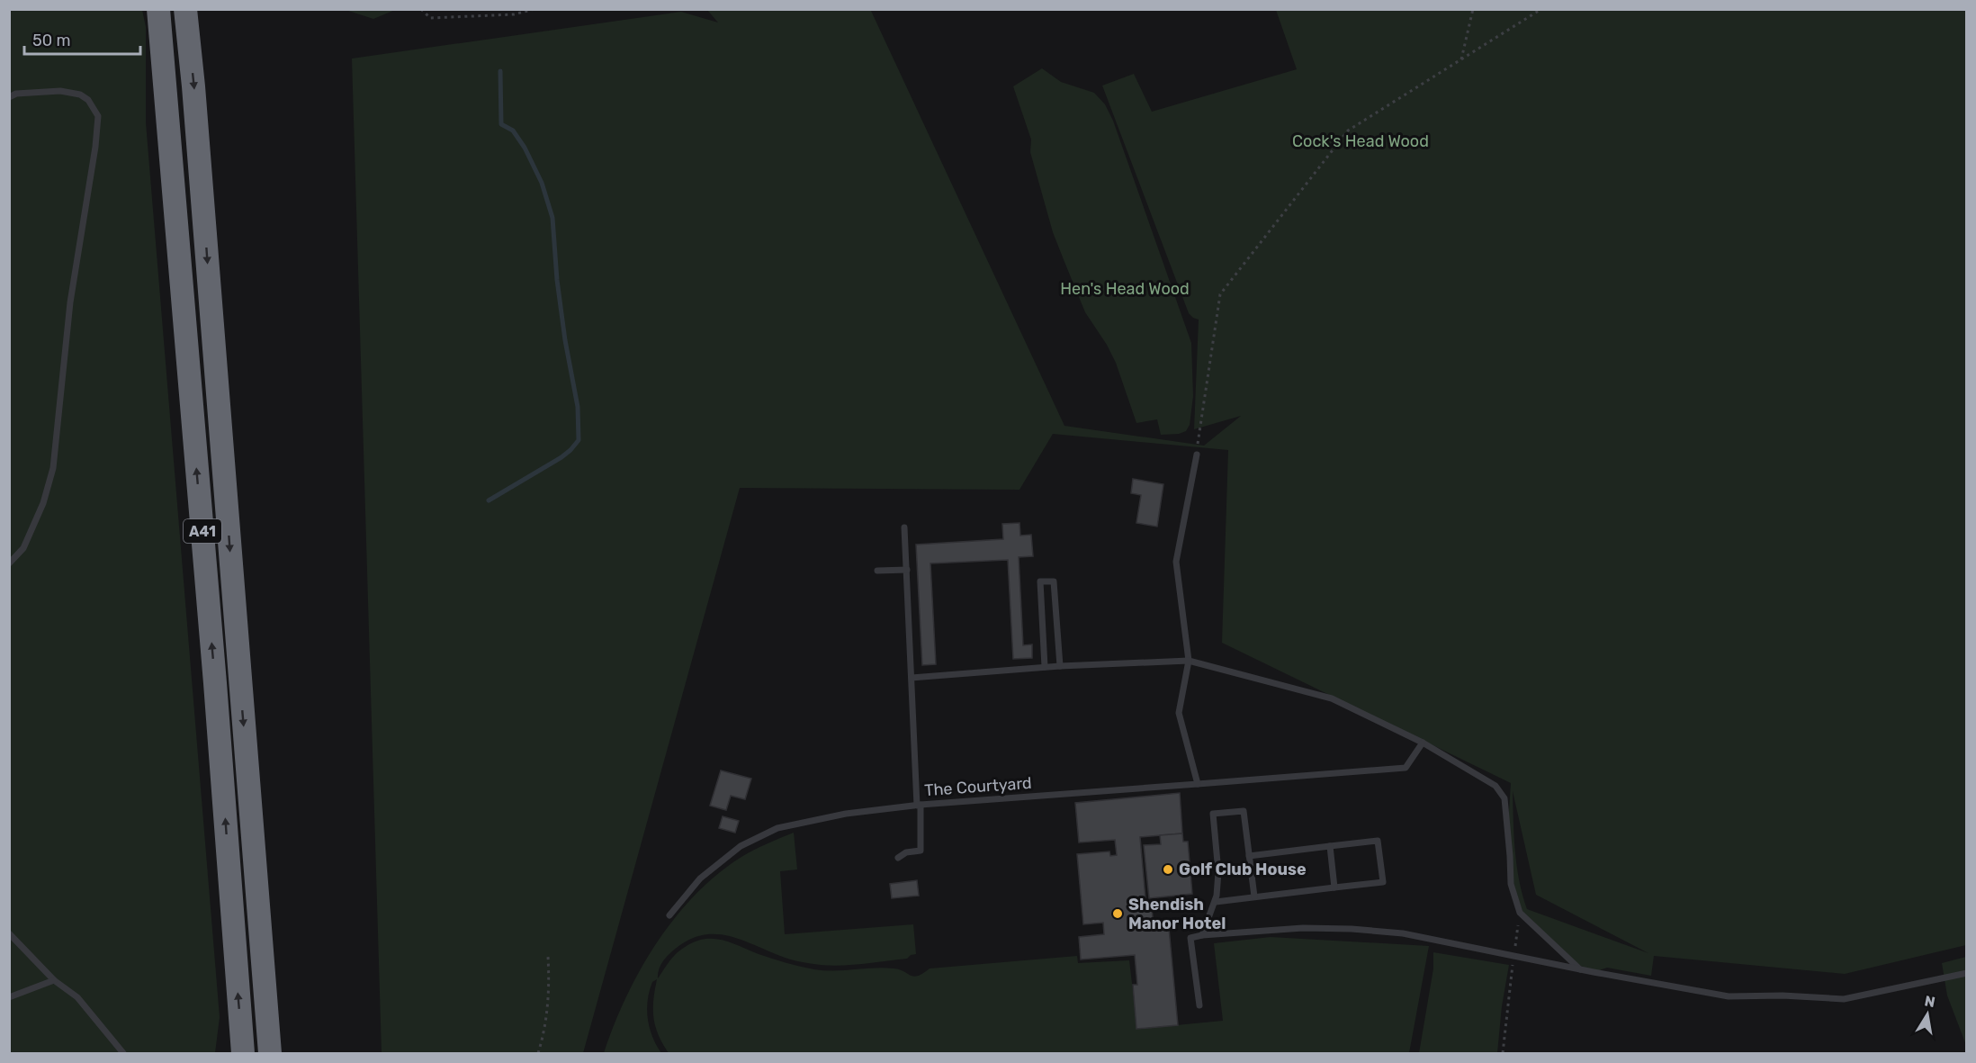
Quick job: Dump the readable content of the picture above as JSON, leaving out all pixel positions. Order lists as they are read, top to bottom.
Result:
{
  "streets": {
    "highway": ["A41"],
    "lane": ["The Courtyard"]
  },
  "parks": ["Cock's Head Wood", "Hen's Head Wood"],
  "places": ["Golf Club House", "Shendish Manor Hotel"],
  "scale_bar": "50 m",
  "north": "top"
}
